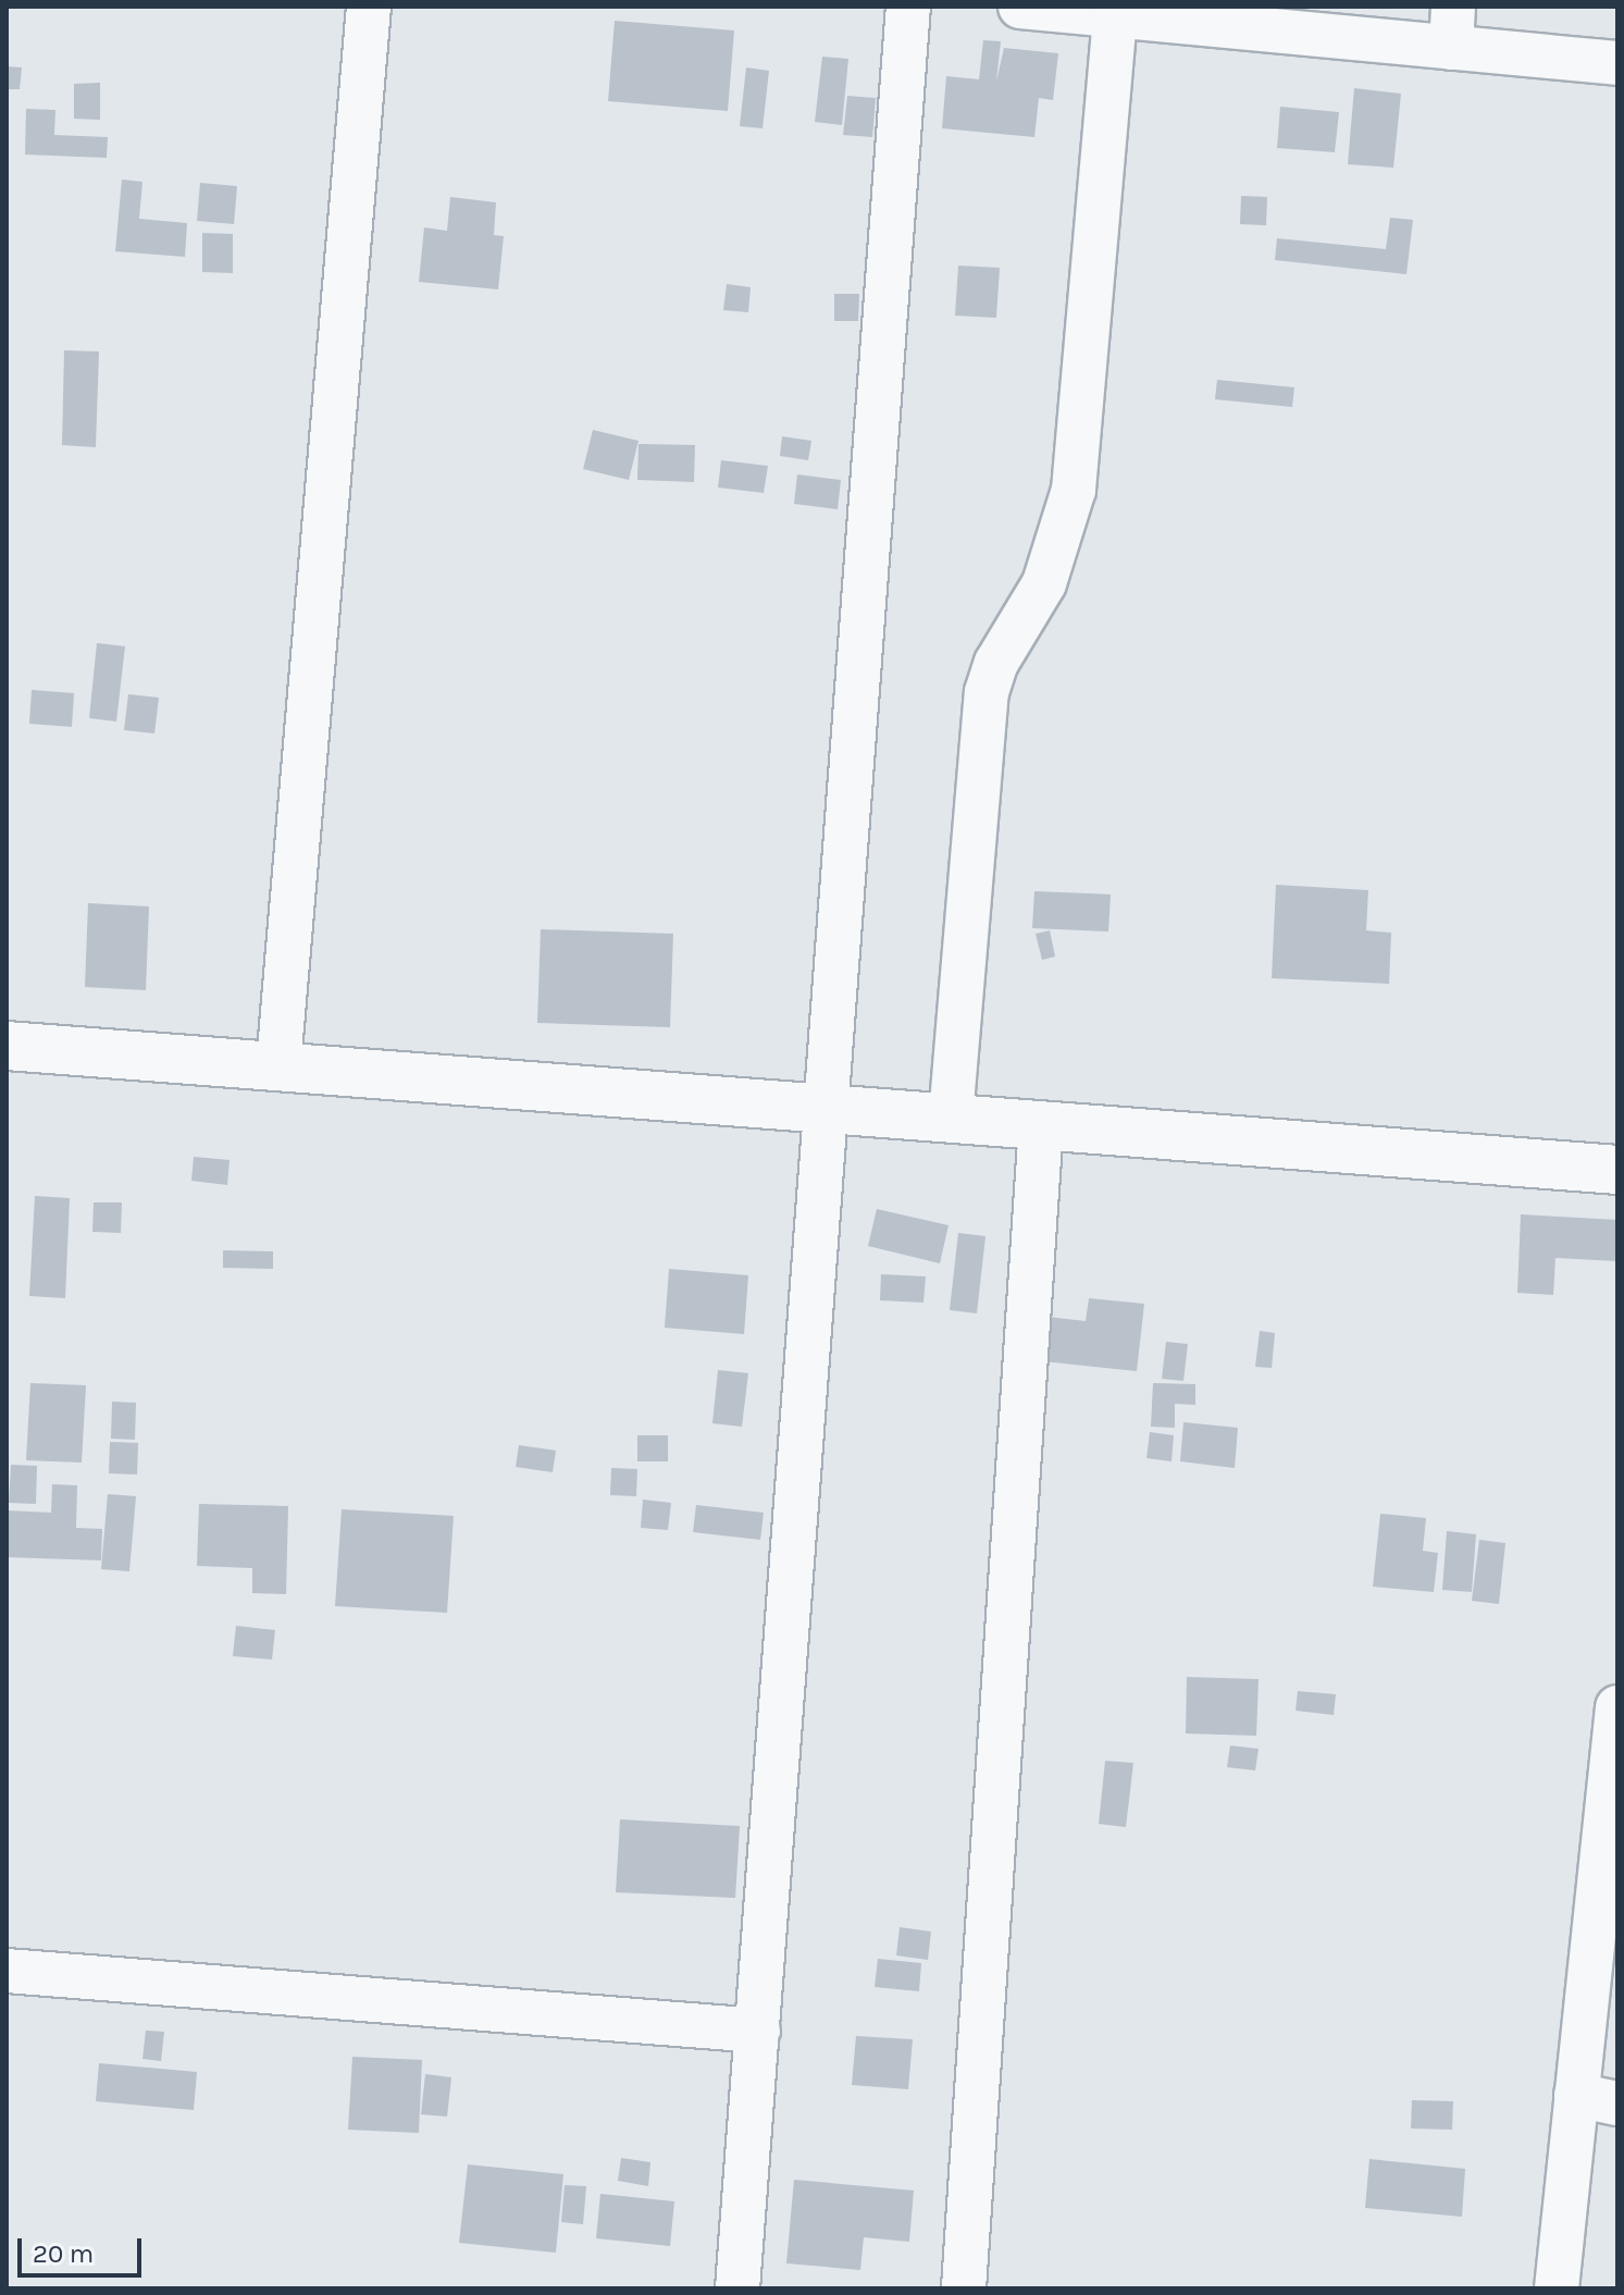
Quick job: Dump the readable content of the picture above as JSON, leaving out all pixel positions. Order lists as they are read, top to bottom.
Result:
{
  "scale_bar": "20 m"
}
